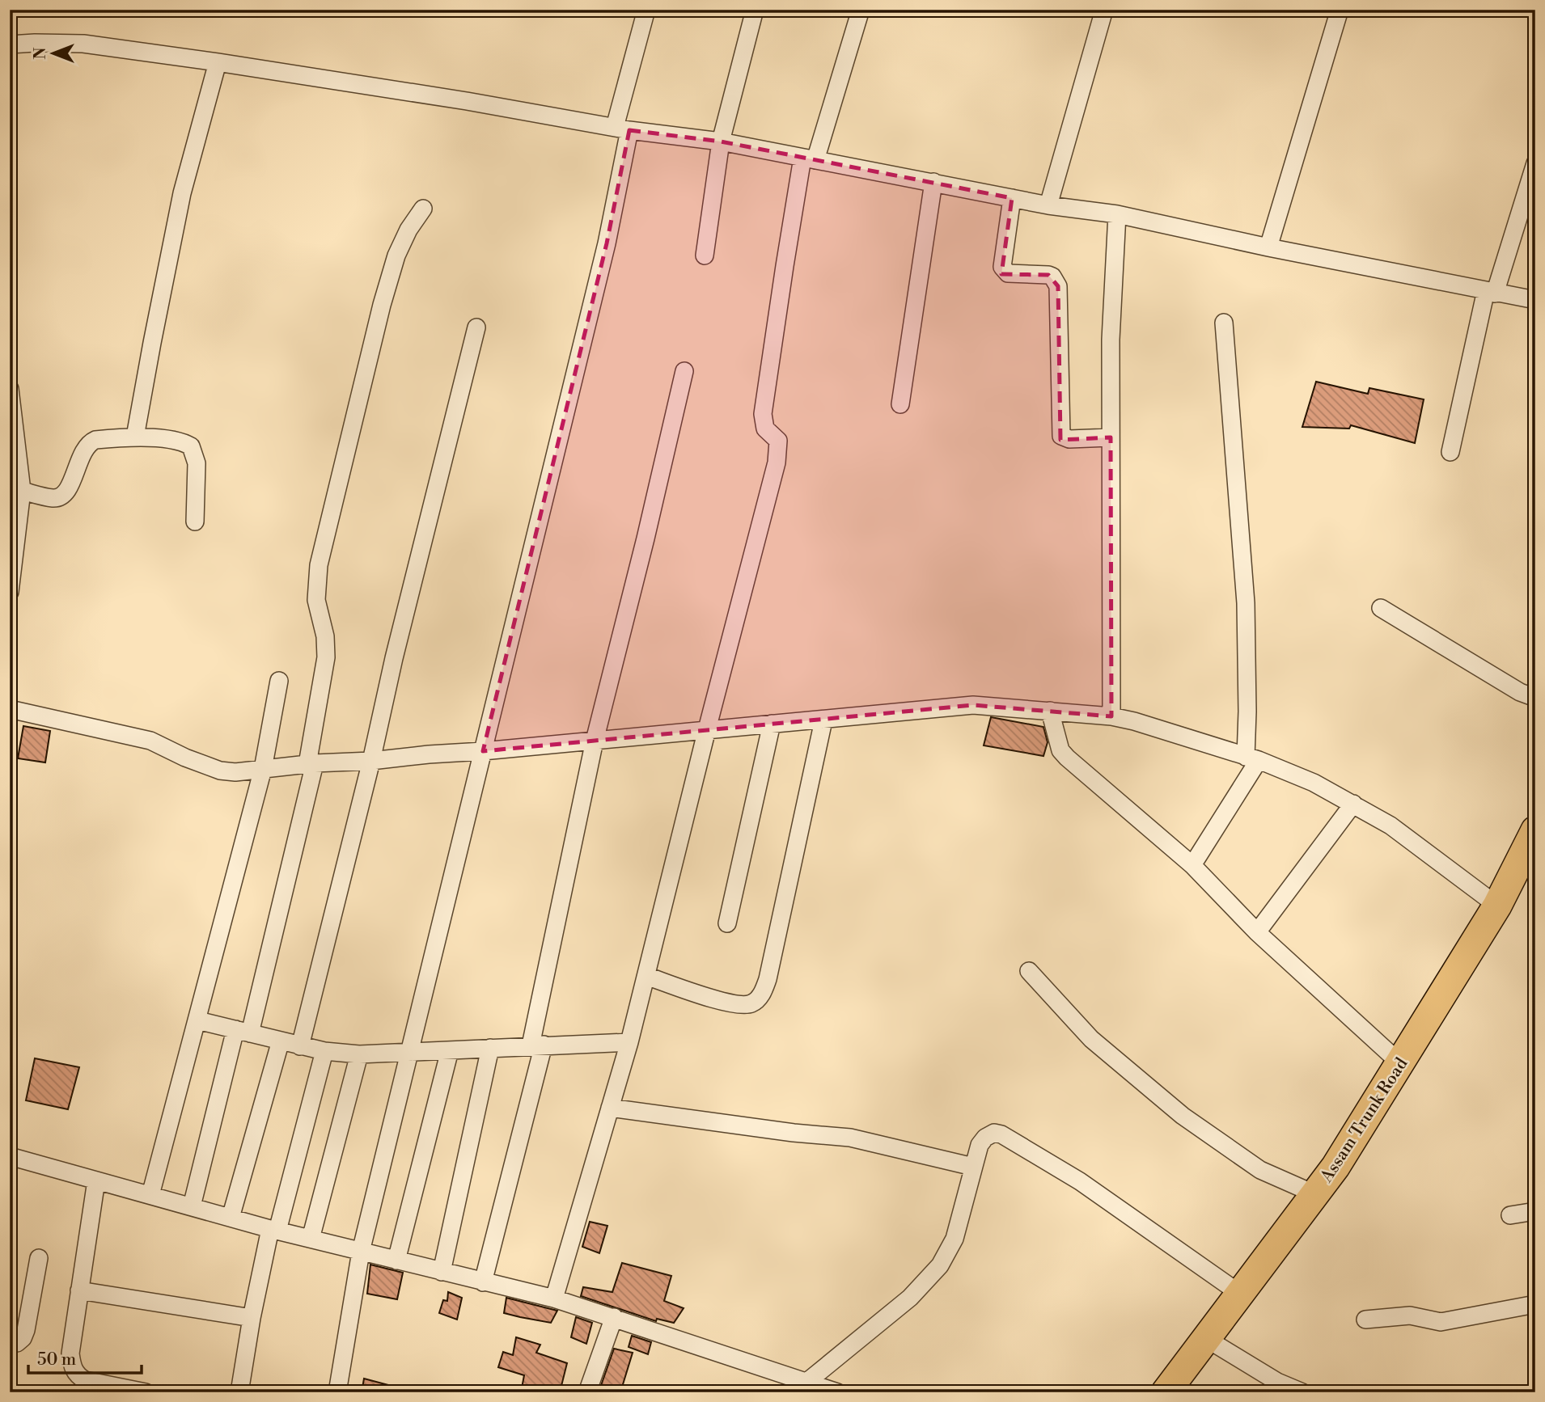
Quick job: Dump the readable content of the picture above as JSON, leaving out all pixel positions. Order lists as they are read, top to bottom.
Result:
{
  "streets": {
    "main road": ["Assam Trunk Road"]
  },
  "scale_bar": "50 m",
  "north": "left"
}
